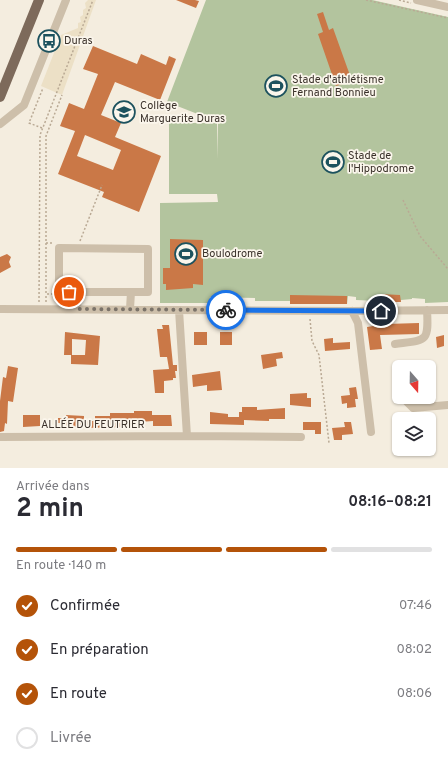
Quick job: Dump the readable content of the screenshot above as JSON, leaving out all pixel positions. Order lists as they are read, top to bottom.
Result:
{
  "streets": {
    "street": ["ALLÉE DU FEUTRIER"]
  },
  "places": {
    "bus stop": ["Duras"],
    "sports": ["Stade d'athlétisme Fernand Bonnieu", "Stade de l'Hippodrome", "Boulodrome"],
    "school or university": ["Collège Marguerite Duras"]
  },
  "north": "bottom",
  "page": {
    "heading": ["2 min", "Arrivée dans", "08:16–08:21"],
    "bar": "En route · 140 m",
    "list": [
      ["Confirmée", "07:46"],
      ["En préparation", "08:02"],
      ["En route", "08:06"],
      "Livrée"
    ]
  }
}
